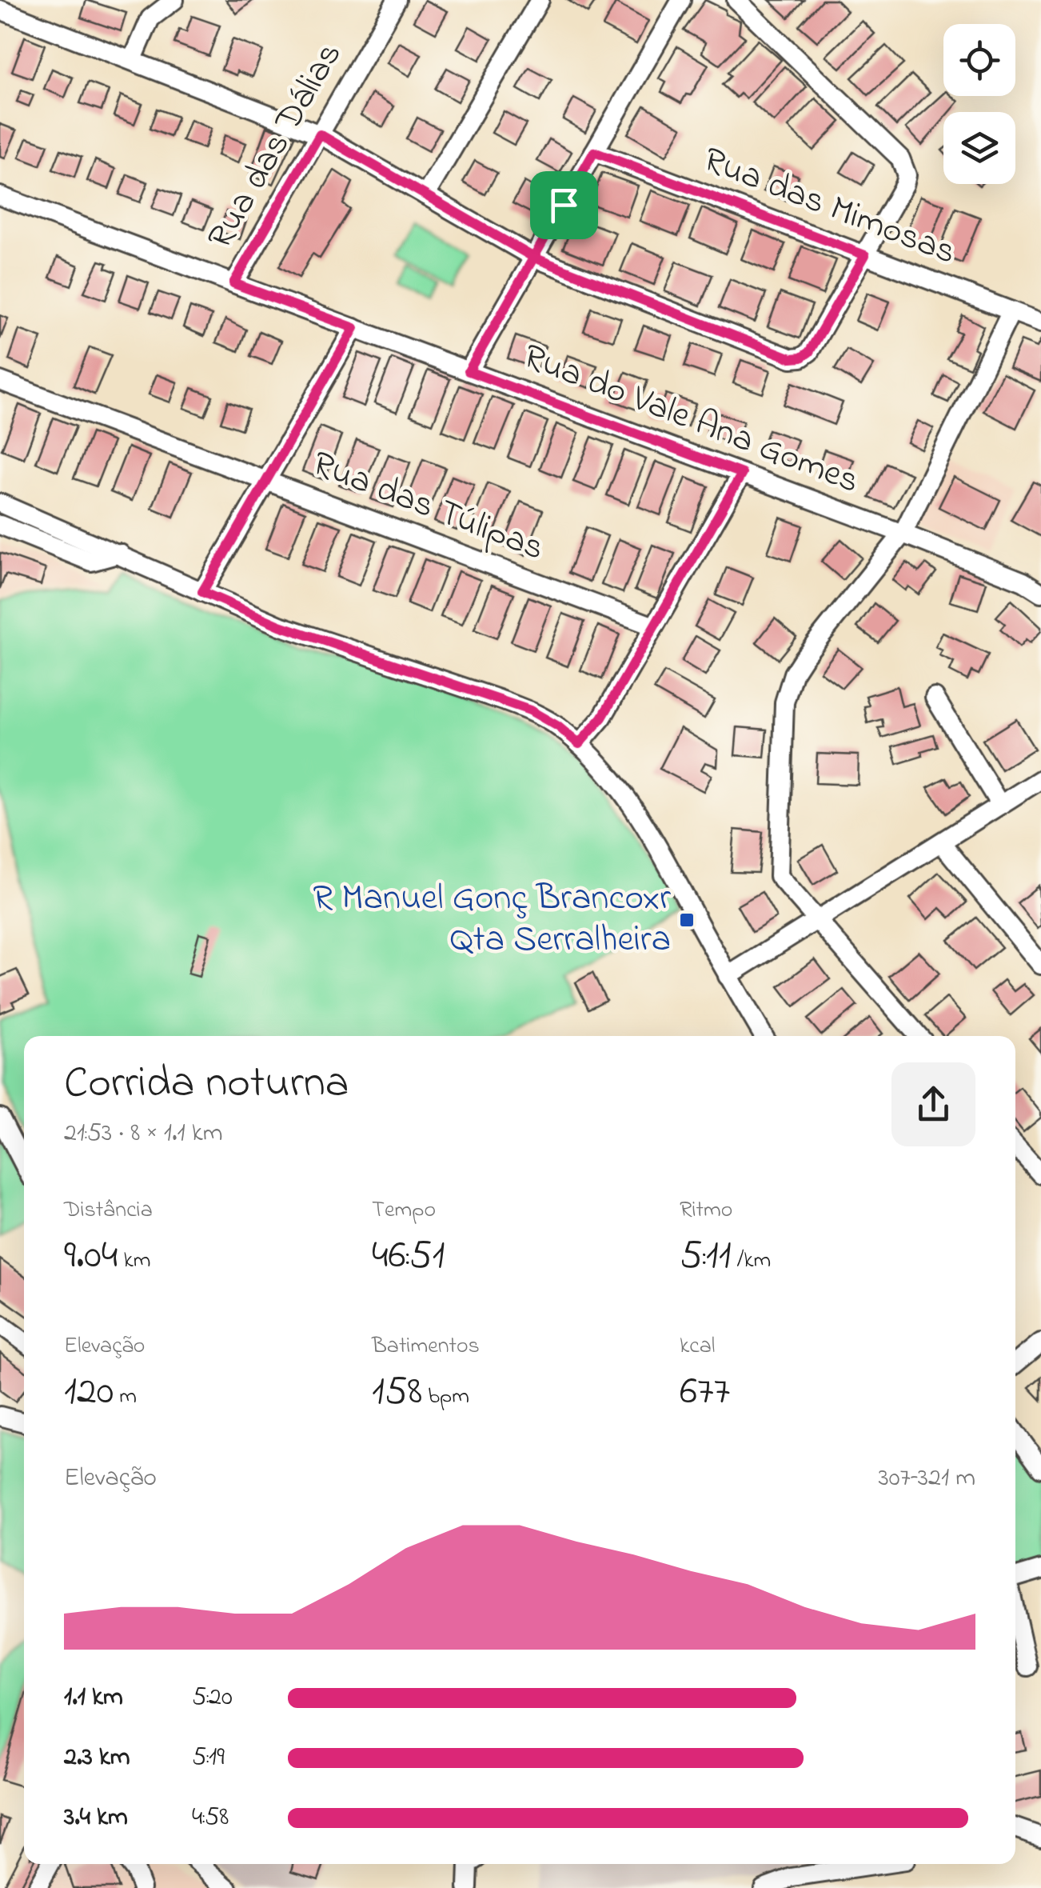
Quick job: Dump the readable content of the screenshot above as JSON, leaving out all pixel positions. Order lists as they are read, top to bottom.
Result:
{
  "streets": {
    "street": [
      "Rua das Dálias",
      "Rua das Mimosas",
      "Rua do Vale Ana Gomes",
      "Rua das Túlipas"
    ]
  },
  "crossings": [
    ["Rua das Dálias", "Rua do Vale Ana Gomes"]
  ],
  "places": {
    "transit": ["R Manuel Gonç Brancoxr Qta Serralheira"]
  },
  "page": {
    "heading": ["Corrida noturna", "21:53 · 8 × 1.1 km"],
    "stats": [
      ["Distância", "9.04 km"],
      ["Tempo", "46:51"],
      ["Ritmo", "5:11 /km"],
      ["Elevação", "120 m"],
      ["Batimentos", "158 bpm"],
      ["kcal", "677"]
    ],
    "chart": ["Elevação", "307–321 m"],
    "list": [
      {
        "name": "1.1 km",
        "note": "5:20"
      },
      {
        "name": "2.3 km",
        "note": "5:19"
      },
      {
        "name": "3.4 km",
        "note": "4:58"
      }
    ]
  }
}
